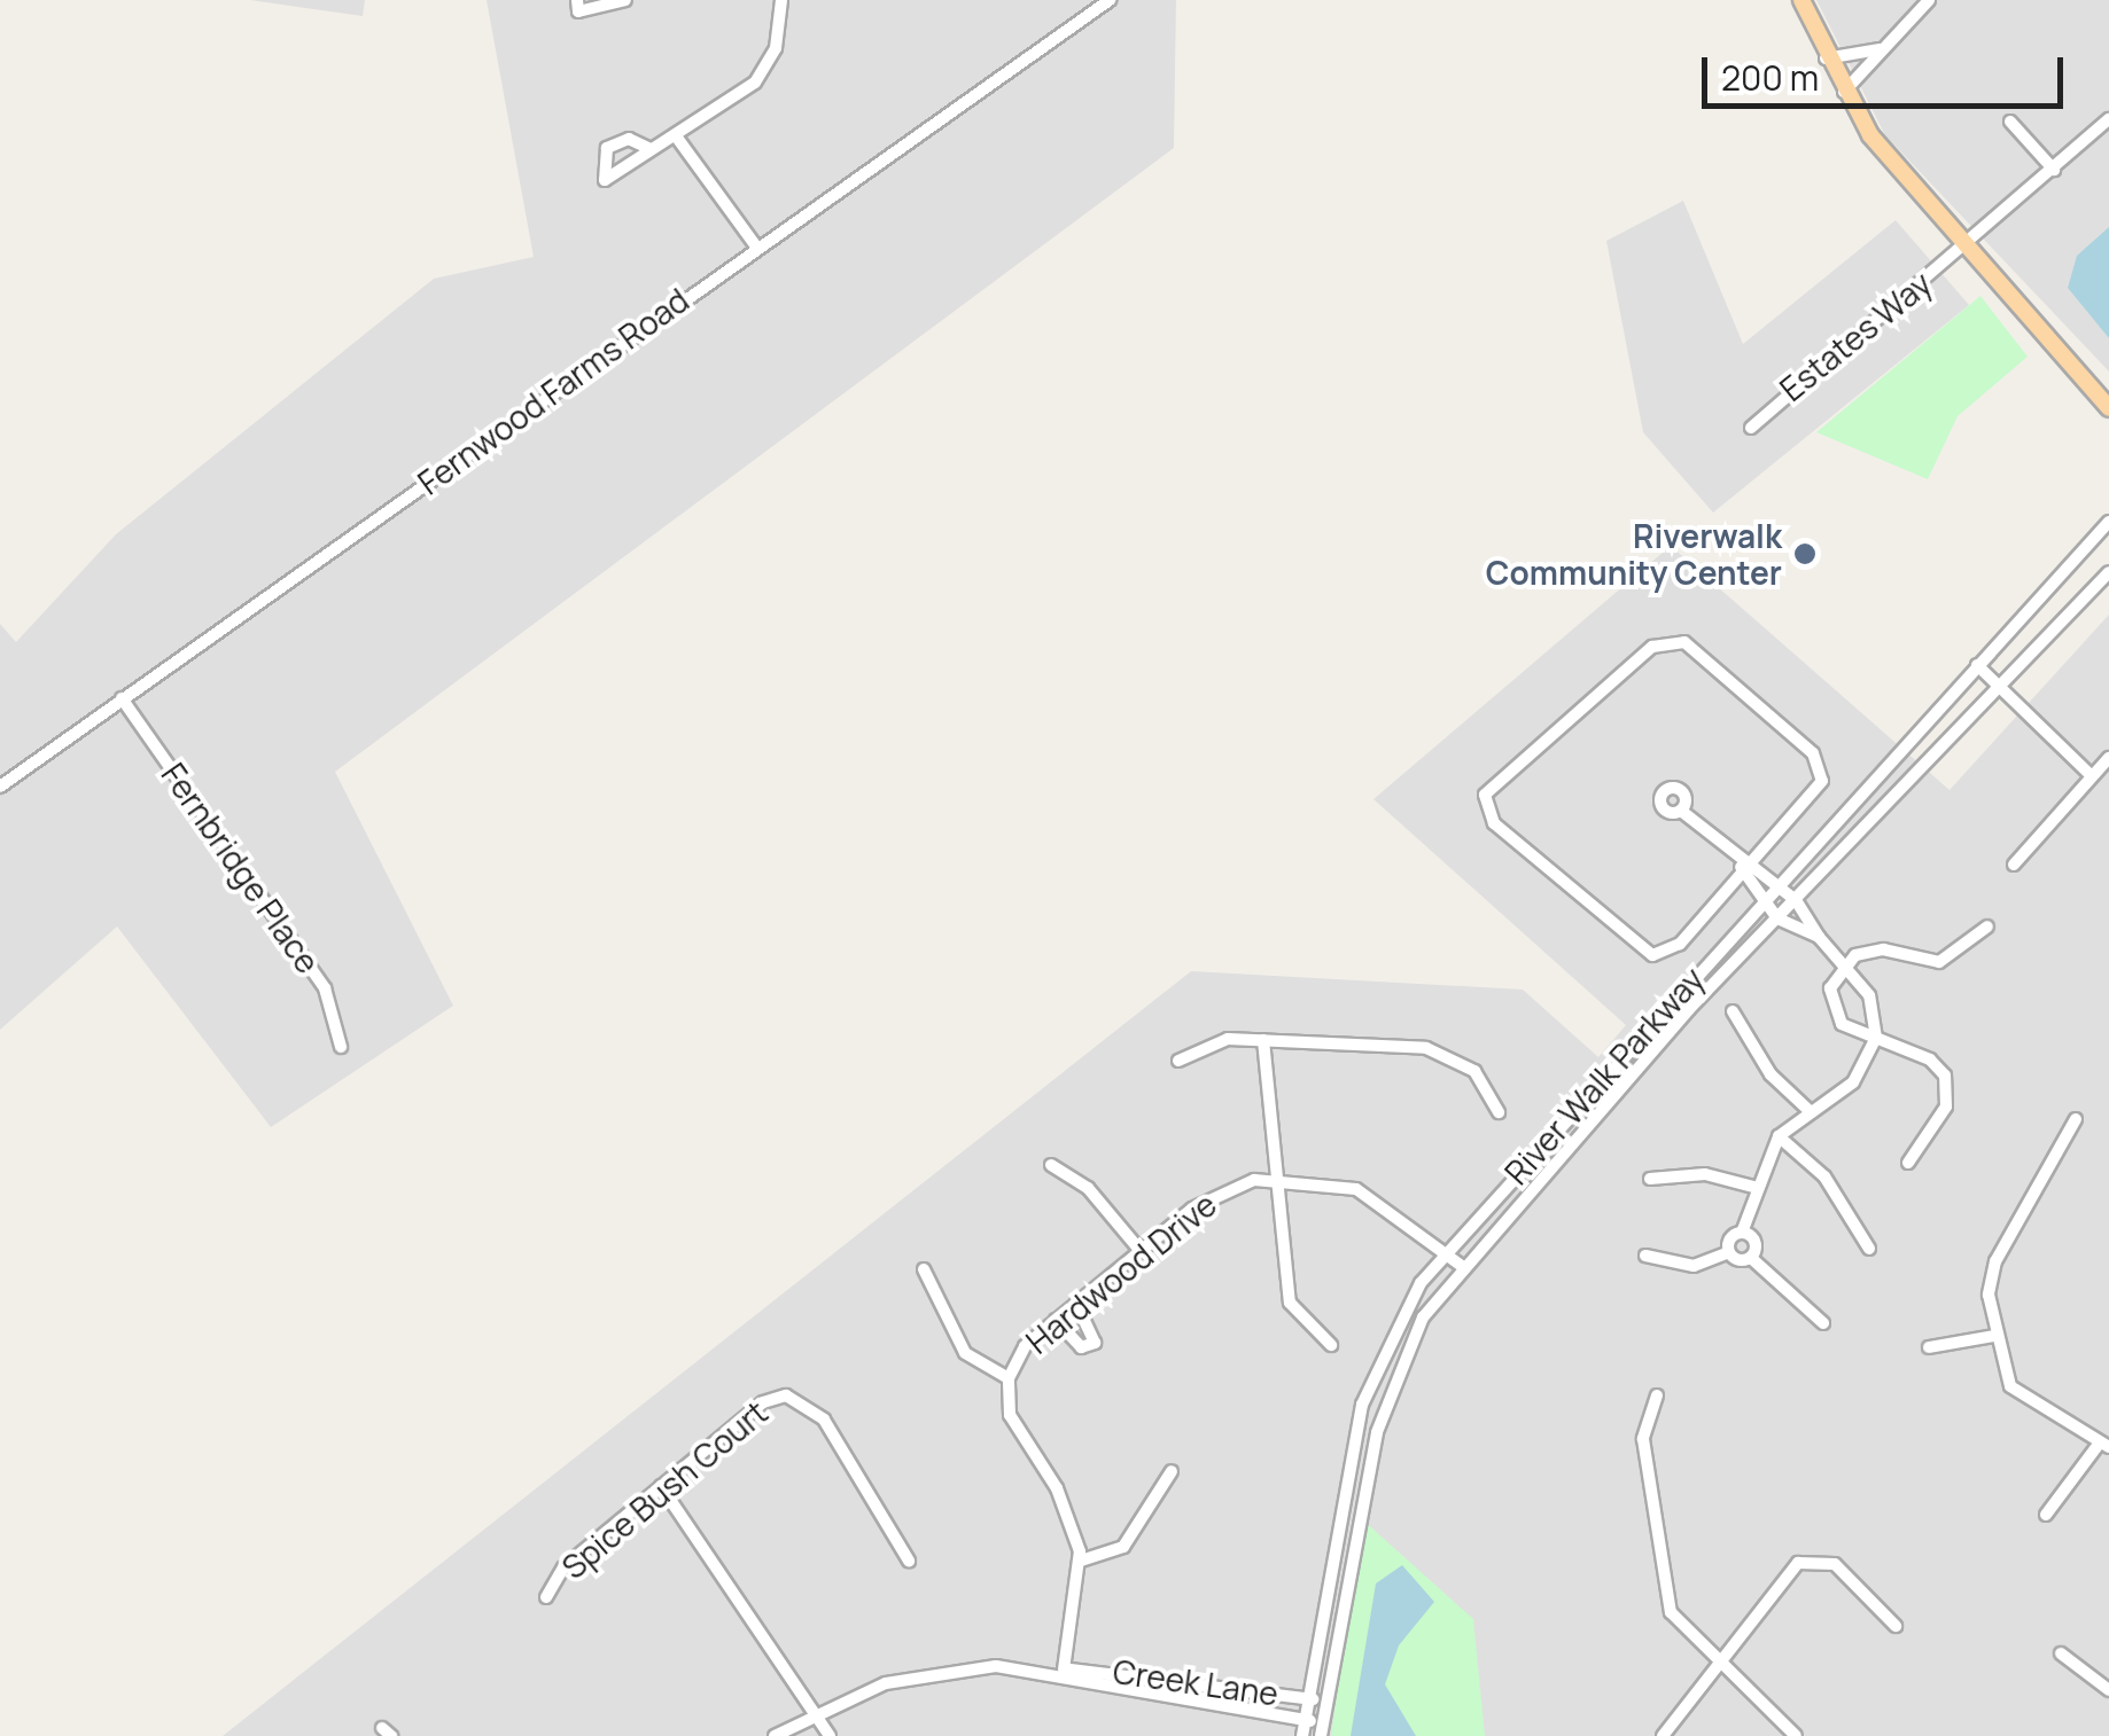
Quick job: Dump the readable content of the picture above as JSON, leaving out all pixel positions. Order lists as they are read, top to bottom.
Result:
{
  "streets": {
    "street": [
      "Estates Way",
      "Fernwood Farms Road",
      "Fernbridge Place",
      "River Walk Parkway",
      "Hardwood Drive",
      "Spice Bush Court",
      "Creek Lane"
    ]
  },
  "crossings": [
    ["Fernwood Farms Road", "Fernbridge Place"],
    ["River Walk Parkway", "Hardwood Drive"],
    ["River Walk Parkway", "Creek Lane"],
    ["Hardwood Drive", "Creek Lane"]
  ],
  "places": ["Riverwalk Community Center"],
  "scale_bar": "200 m"
}
